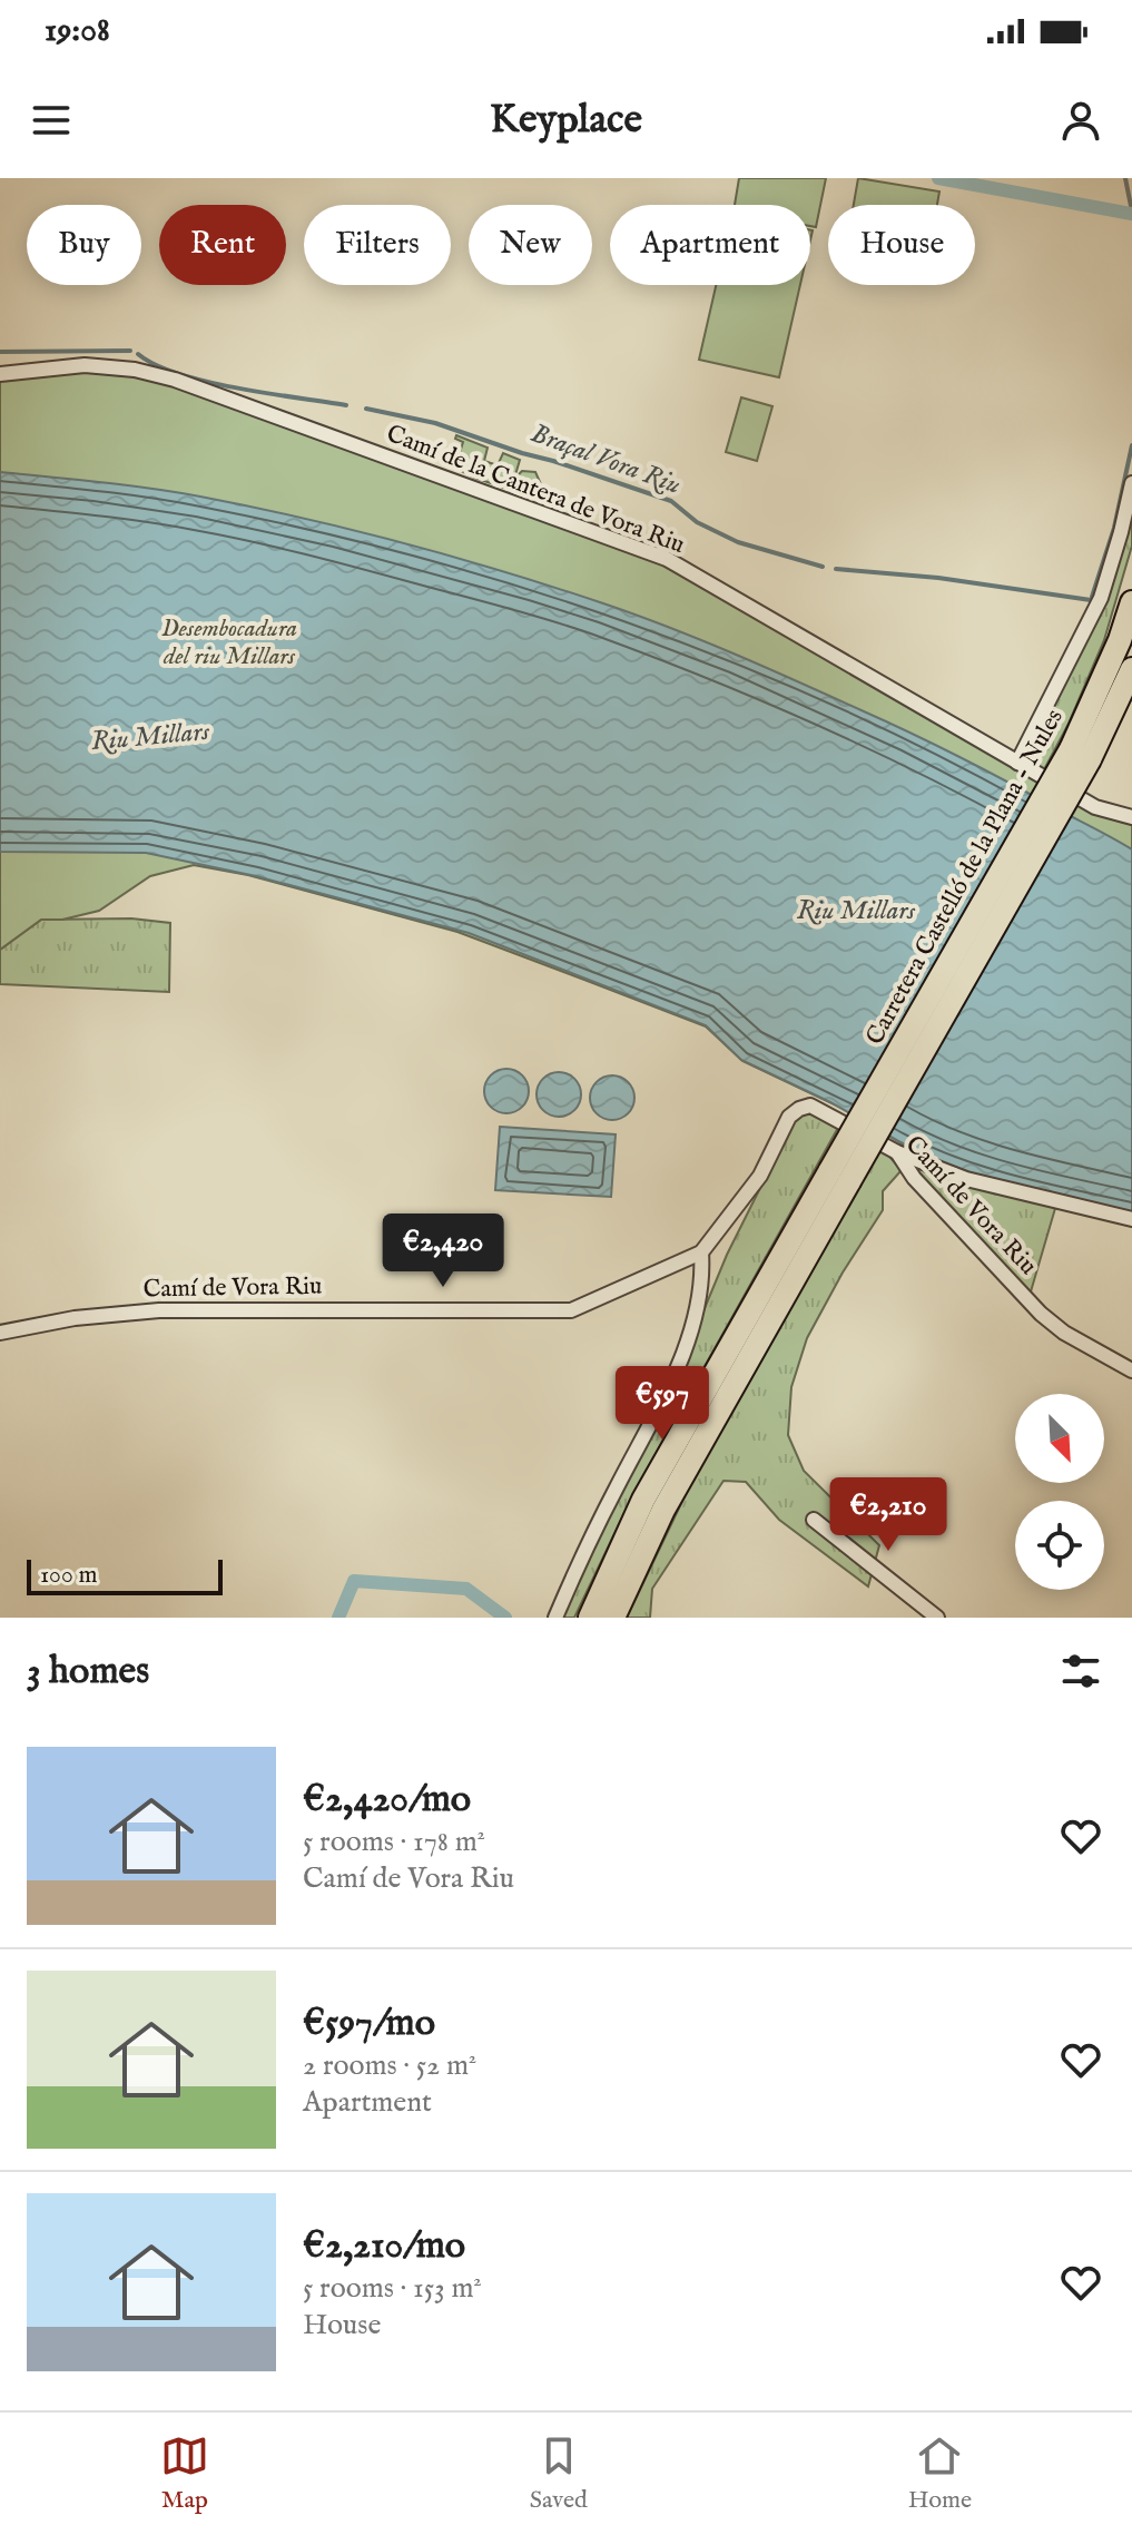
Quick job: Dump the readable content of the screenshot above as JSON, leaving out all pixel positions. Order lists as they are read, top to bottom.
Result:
{
  "streets": {
    "main road": ["Carretera Castelló de la Plana - Nules"],
    "street": ["Camí de la Cantera de Vora Riu", "Camí de Vora Riu"]
  },
  "water": ["Braçal Vora Riu", "Riu Millars"],
  "parks": ["Desembocadura del riu Millars"],
  "scale_bar": "100 m",
  "north": "bottom right",
  "page": {
    "status": "19:08",
    "header": "Keyplace",
    "chip": [
      "Buy",
      "Rent",
      "Filters",
      "New",
      "Apartment",
      "House"
    ],
    "price": ["€2,420", "€597", "€2,210"],
    "scale": "100 m",
    "heading": "3 homes",
    "list": [
      {
        "name": "€2,420/mo",
        "note": "5 rooms · 178 m² · Camí de Vora Riu"
      },
      {
        "name": "€597/mo",
        "note": "2 rooms · 52 m² · Apartment"
      },
      {
        "name": "€2,210/mo",
        "note": "5 rooms · 153 m² · House"
      }
    ],
    "tabs": ["Map", "Saved", "Home"]
  }
}
